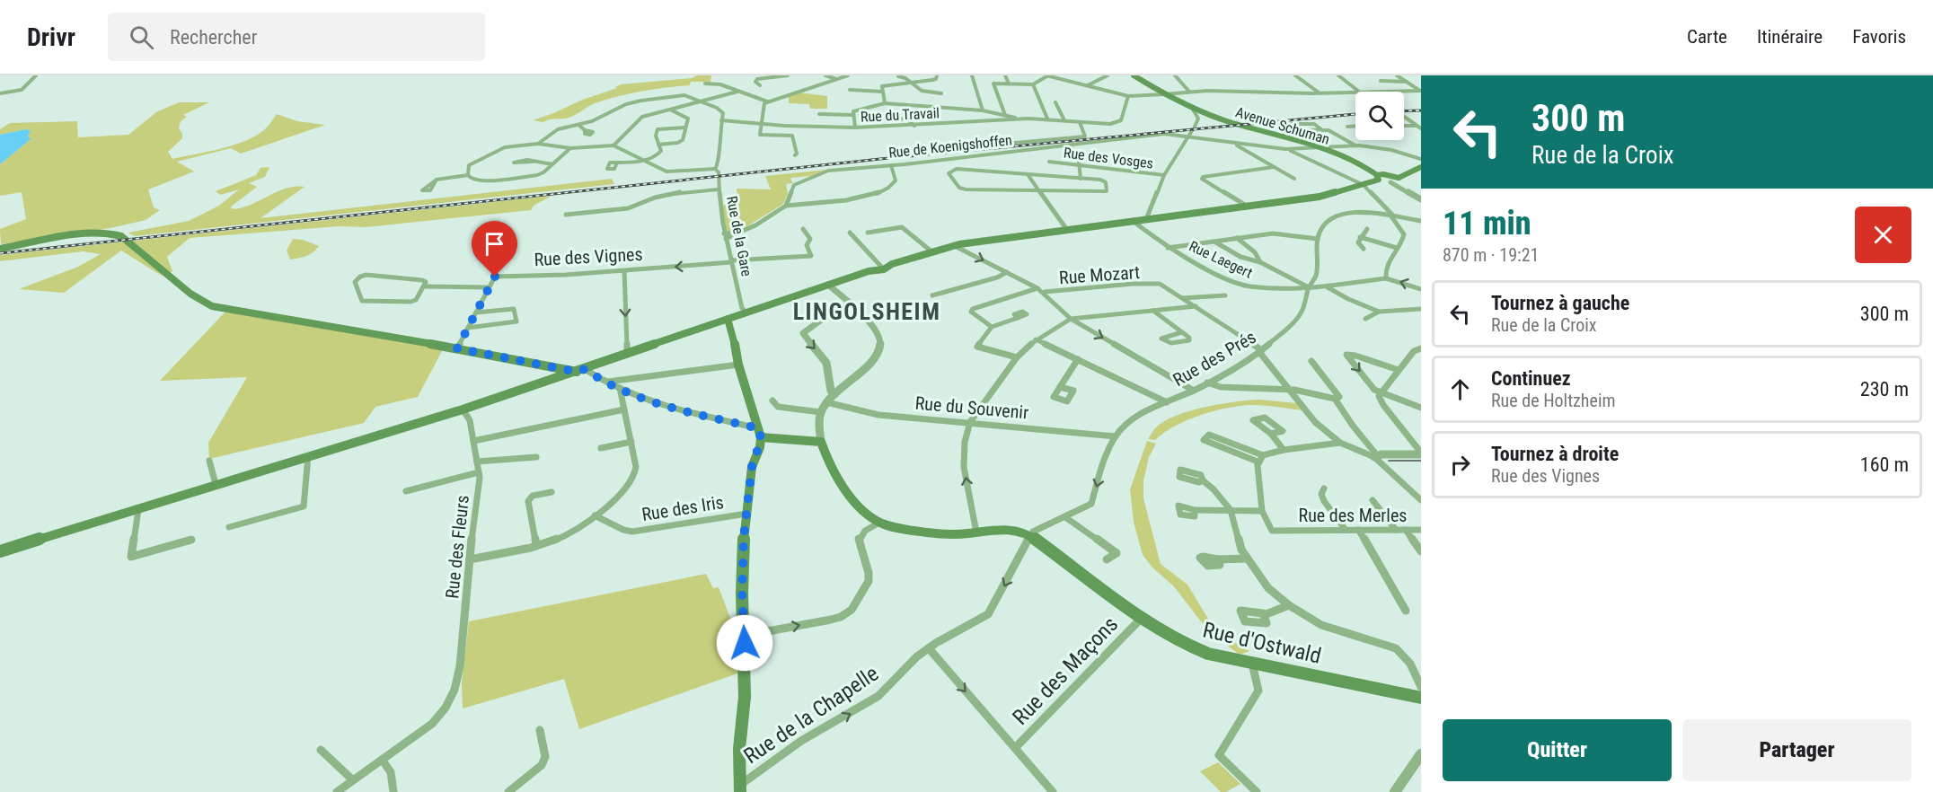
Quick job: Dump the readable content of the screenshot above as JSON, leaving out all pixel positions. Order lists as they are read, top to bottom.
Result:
{
  "streets": {
    "main road": ["Avenue Schuman", "Rue d'Ostwald"],
    "street": [
      "Rue du Travail",
      "Rue de Koenigshoffen",
      "Rue des Vosges",
      "Rue de la Gare",
      "Rue des Vignes",
      "Rue Laegert",
      "Rue Mozart",
      "Rue des Prés",
      "Rue du Souvenir",
      "Rue des Iris",
      "Rue des Merles",
      "Rue des Fleurs",
      "Rue des Maçons",
      "Rue de la Chapelle"
    ]
  },
  "crossings": [
    ["Rue de Koenigshoffen", "Rue de la Gare"],
    ["Rue de la Gare", "Rue des Vignes"],
    ["Rue Laegert", "Rue des Prés"],
    ["Rue des Prés", "Rue du Souvenir"],
    ["Rue des Prés", "Rue d'Ostwald"],
    ["Rue des Prés", "Rue de la Chapelle"],
    ["Rue d'Ostwald", "Rue des Maçons"],
    ["Rue d'Ostwald", "Rue de la Chapelle"]
  ],
  "districts": ["LINGOLSHEIM"],
  "page": {
    "header": "Drivr",
    "search": "Rechercher",
    "nav": ["Carte", "Itinéraire", "Favoris"],
    "turn": ["300 m", "Rue de la Croix"],
    "heading": ["11 min", "870 m · 19:21"],
    "list": [
      {
        "name": "Tournez à gauche",
        "note": "Rue de la Croix",
        "value": "300 m"
      },
      {
        "name": "Continuez",
        "note": "Rue de Holtzheim",
        "value": "230 m"
      },
      {
        "name": "Tournez à droite",
        "note": "Rue des Vignes",
        "value": "160 m"
      }
    ],
    "buttons": ["Quitter", "Partager"]
  }
}
